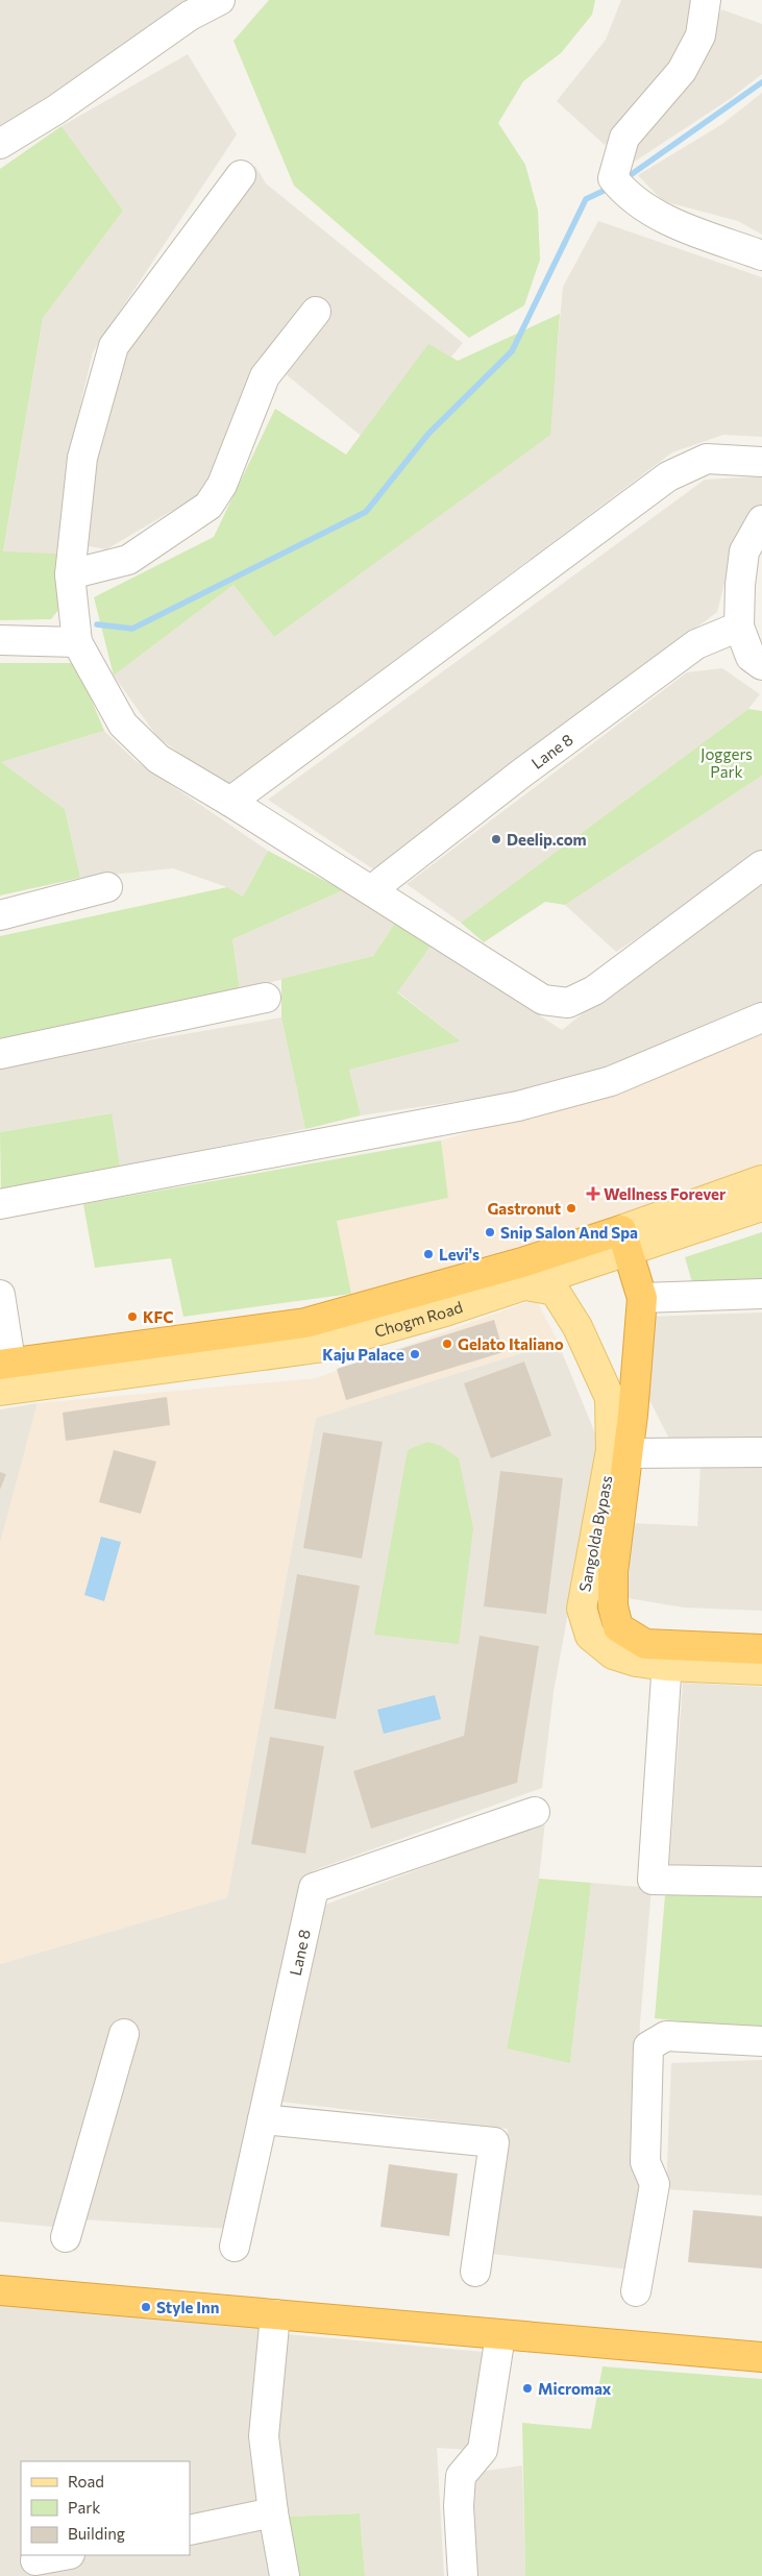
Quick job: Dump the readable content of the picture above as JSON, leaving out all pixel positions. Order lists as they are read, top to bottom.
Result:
{
  "streets": {
    "highway": ["Chogm Road", "Sangolda Bypass"],
    "street": ["Lane 8"]
  },
  "crossings": [
    ["Chogm Road", "Sangolda Bypass"]
  ],
  "parks": ["Joggers Park"],
  "places": {
    "other": [
      "Deelip.com",
      "Gastronut",
      "Snip Salon And Spa",
      "Levi's",
      "KFC",
      "Gelato Italiano",
      "Kaju Palace",
      "Style Inn",
      "Micromax"
    ],
    "health": ["Wellness Forever"]
  },
  "legend": ["Road", "Park", "Building"]
}
